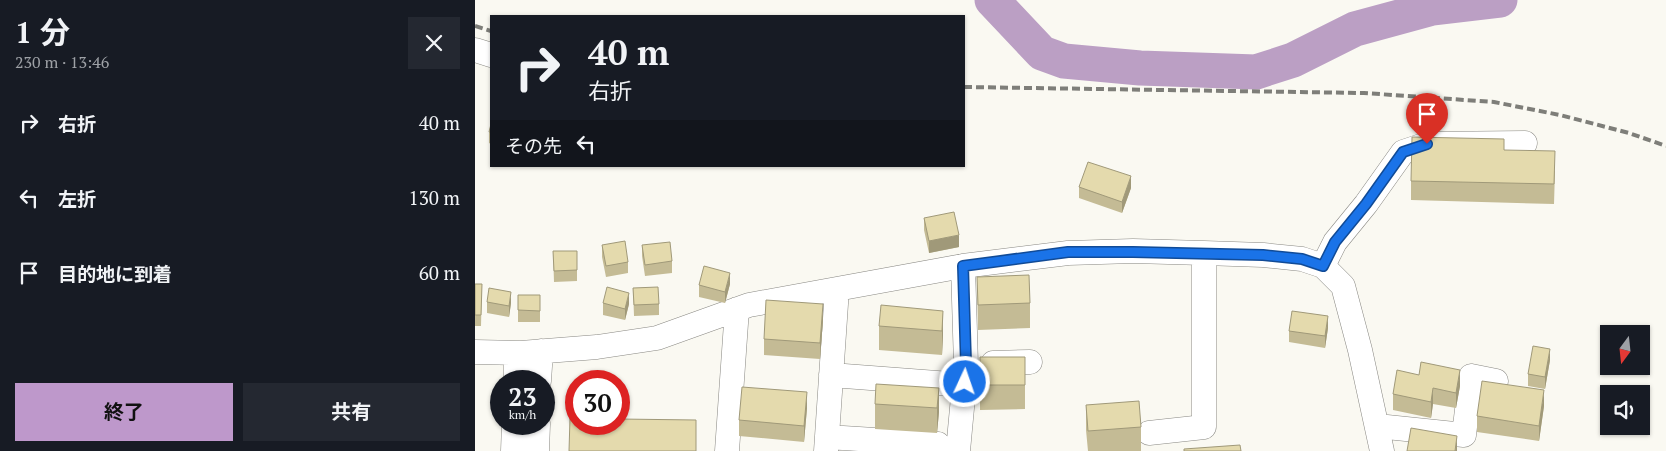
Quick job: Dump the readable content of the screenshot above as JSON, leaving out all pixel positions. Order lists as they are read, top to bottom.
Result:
{
  "north": "bottom",
  "page": {
    "heading": ["1 分", "230 m · 13:46"],
    "turn": ["40 m", "右折"],
    "list": [
      {
        "name": "右折",
        "value": "40 m"
      },
      {
        "name": "左折",
        "value": "130 m"
      },
      {
        "name": "目的地に到着",
        "value": "60 m"
      }
    ],
    "then": "その先",
    "speed": "23 km/h",
    "limit": "30",
    "buttons": ["終了", "共有"]
  }
}
